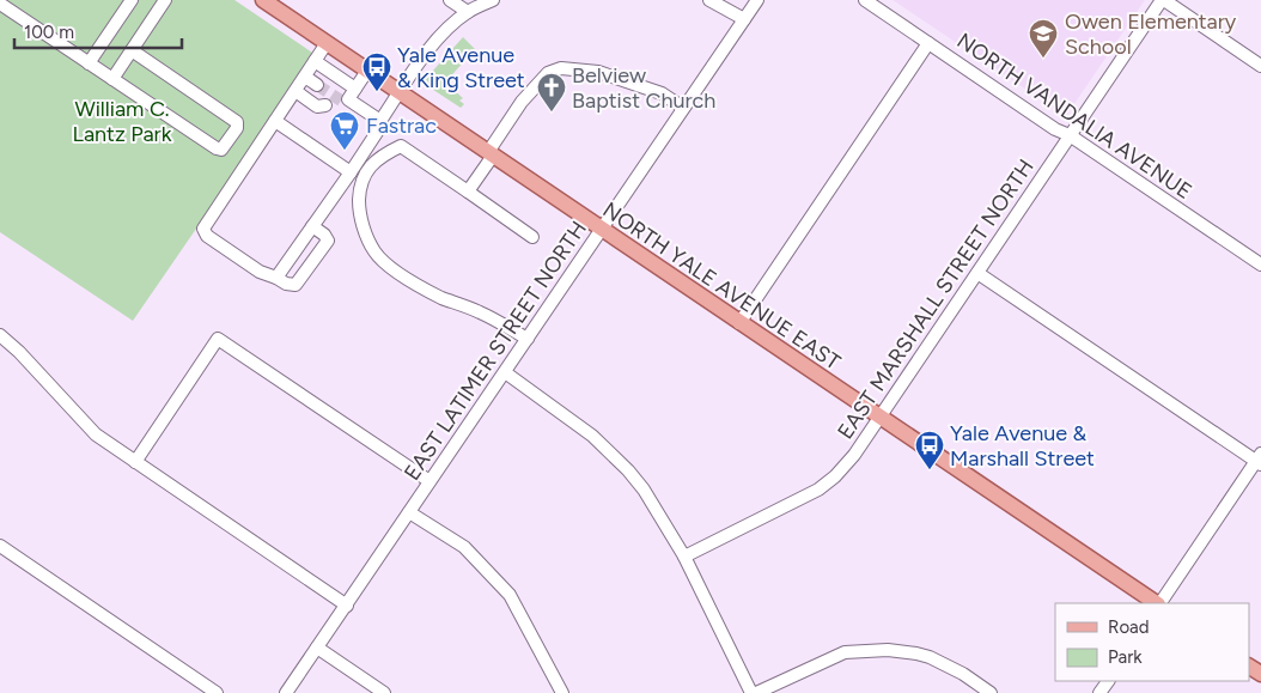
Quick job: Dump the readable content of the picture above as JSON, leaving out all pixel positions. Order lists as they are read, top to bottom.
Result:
{
  "streets": {
    "main road": ["NORTH YALE AVENUE EAST"],
    "street": ["NORTH VANDALIA AVENUE", "EAST MARSHALL STREET NORTH", "EAST LATIMER STREET NORTH"]
  },
  "crossings": [
    ["NORTH VANDALIA AVENUE", "EAST MARSHALL STREET NORTH"],
    ["NORTH YALE AVENUE EAST", "EAST MARSHALL STREET NORTH"],
    ["NORTH YALE AVENUE EAST", "EAST LATIMER STREET NORTH"]
  ],
  "parks": ["William C. Lantz Park"],
  "places": {
    "school or university": ["Owen Elementary School"],
    "bus stop": ["Yale Avenue & King Street", "Yale Avenue & Marshall Street"],
    "church": ["Belview Baptist Church"],
    "supermarket": ["Fastrac"]
  },
  "legend": ["Road", "Park"],
  "scale_bar": "100 m"
}
